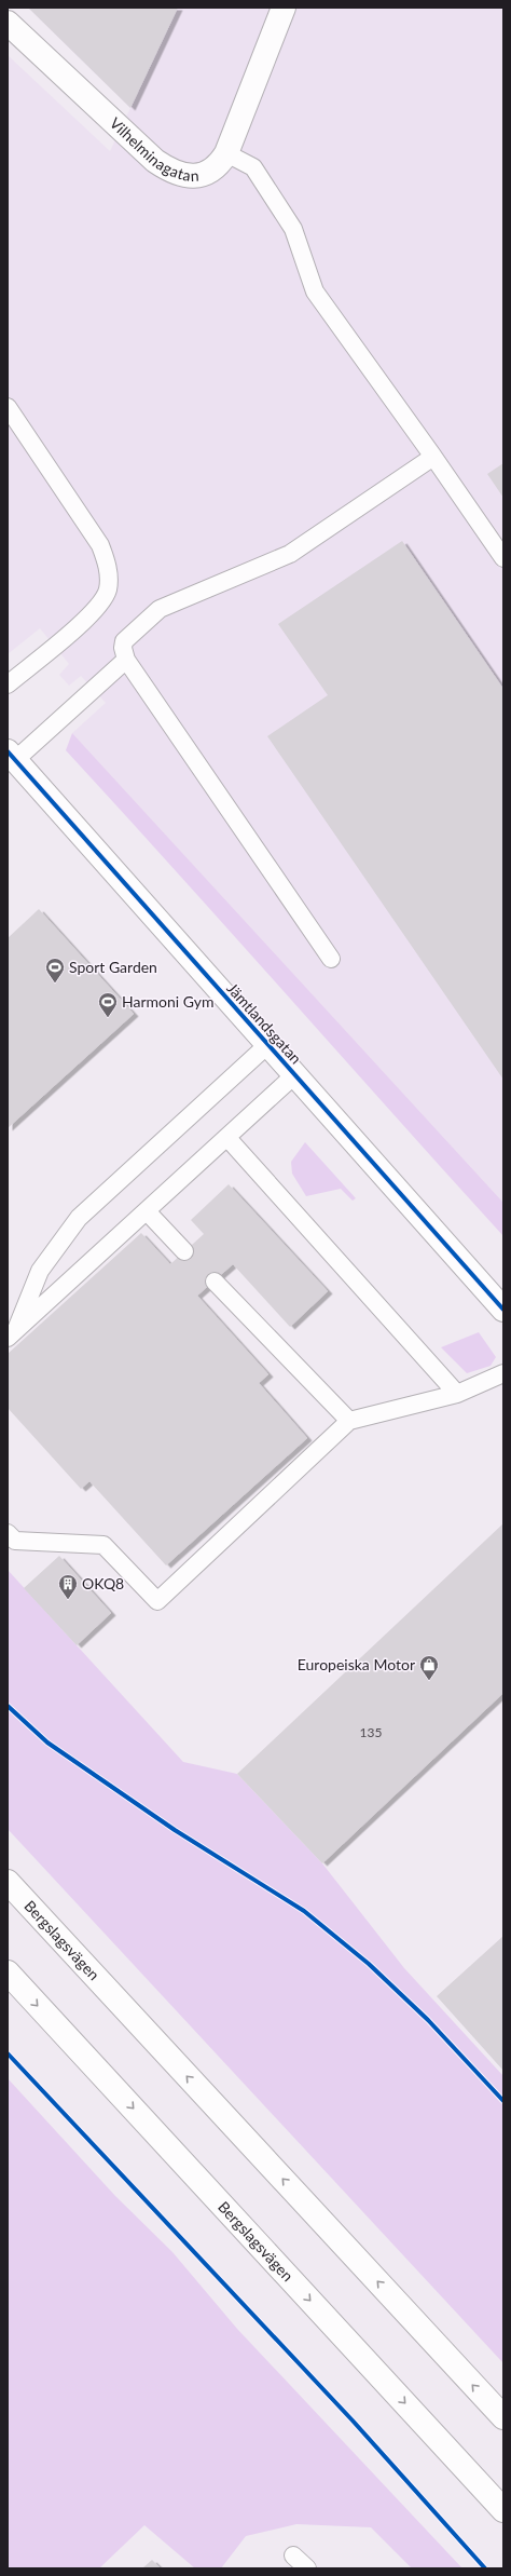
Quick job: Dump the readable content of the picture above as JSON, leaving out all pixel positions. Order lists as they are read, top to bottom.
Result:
{
  "streets": {
    "main road": ["Vilhelminagatan", "Jämtlandsgatan", "Bergslagsvägen"]
  },
  "places": {
    "sports": ["Sport Garden", "Harmoni Gym"],
    "building": ["OKQ8"],
    "shop": ["Europeiska Motor"]
  },
  "house_numbers": ["135"]
}
